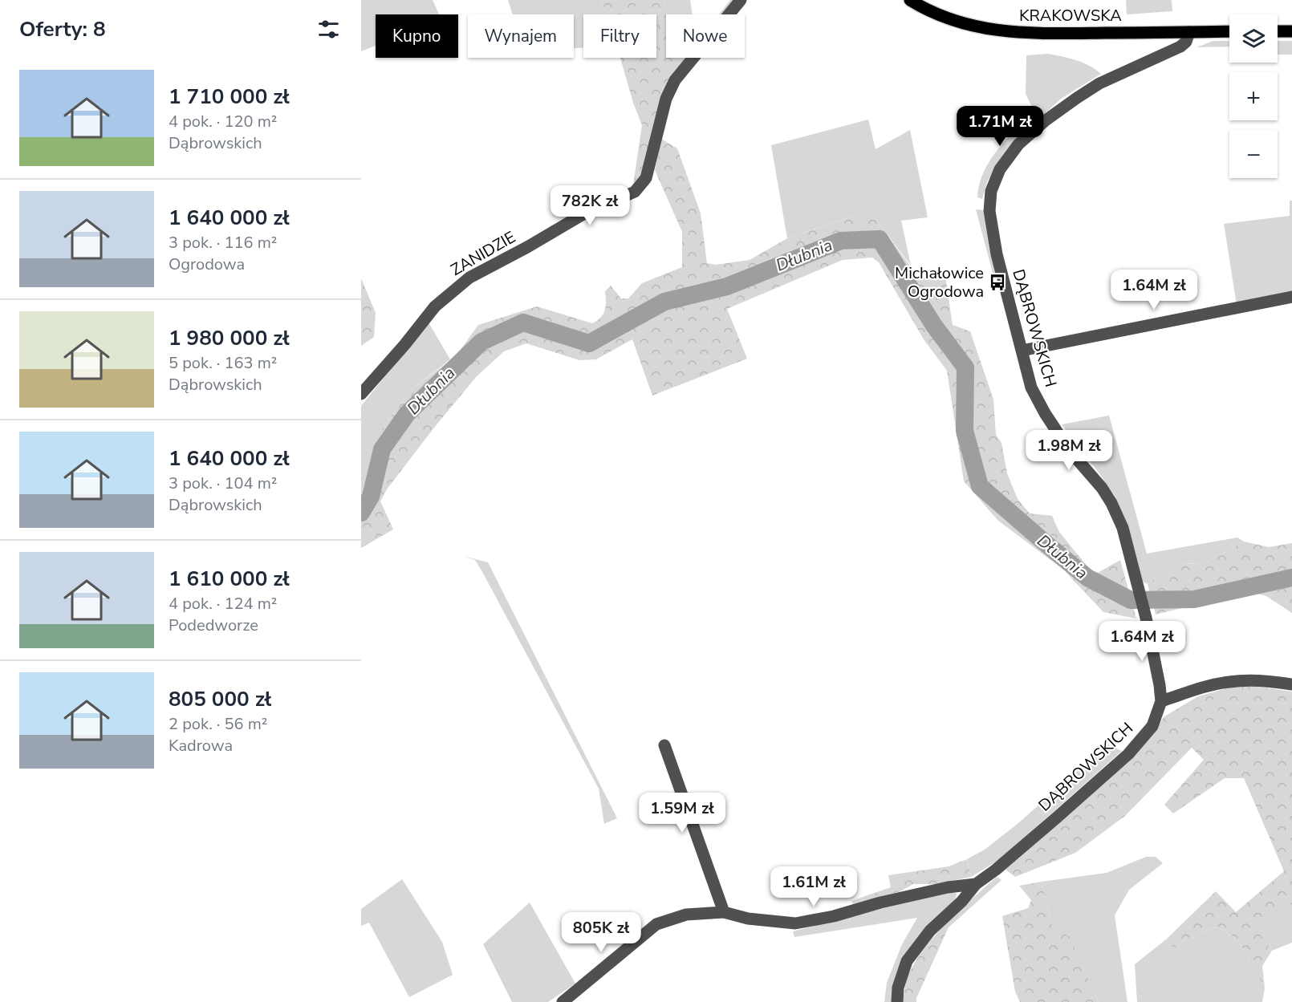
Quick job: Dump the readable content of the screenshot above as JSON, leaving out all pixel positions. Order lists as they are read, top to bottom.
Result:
{
  "streets": {
    "main road": ["KRAKOWSKA"],
    "street": ["ZANIDZIE", "DĄBROWSKICH"]
  },
  "crossings": [
    ["KRAKOWSKA", "DĄBROWSKICH"]
  ],
  "water": ["Dłubnia"],
  "places": {
    "bus stop": ["Michałowice Ogrodowa"]
  },
  "page": {
    "heading": "Oferty: 8",
    "map_buttons": ["+", "−"],
    "chip": [
      "Kupno",
      "Wynajem",
      "Filtry",
      "Nowe"
    ],
    "list": [
      {
        "name": "1 710 000 zł",
        "note": "4 pok. · 120 m² · Dąbrowskich"
      },
      {
        "name": "1 640 000 zł",
        "note": "3 pok. · 116 m² · Ogrodowa"
      },
      {
        "name": "1 980 000 zł",
        "note": "5 pok. · 163 m² · Dąbrowskich"
      },
      {
        "name": "1 640 000 zł",
        "note": "3 pok. · 104 m² · Dąbrowskich"
      },
      {
        "name": "1 610 000 zł",
        "note": "4 pok. · 124 m² · Podedworze"
      },
      {
        "name": "805 000 zł",
        "note": "2 pok. · 56 m² · Kadrowa"
      }
    ],
    "price": [
      "1.71M zł",
      "782K zł",
      "1.64M zł",
      "1.98M zł",
      "1.64M zł",
      "1.59M zł",
      "1.61M zł",
      "805K zł"
    ]
  }
}
